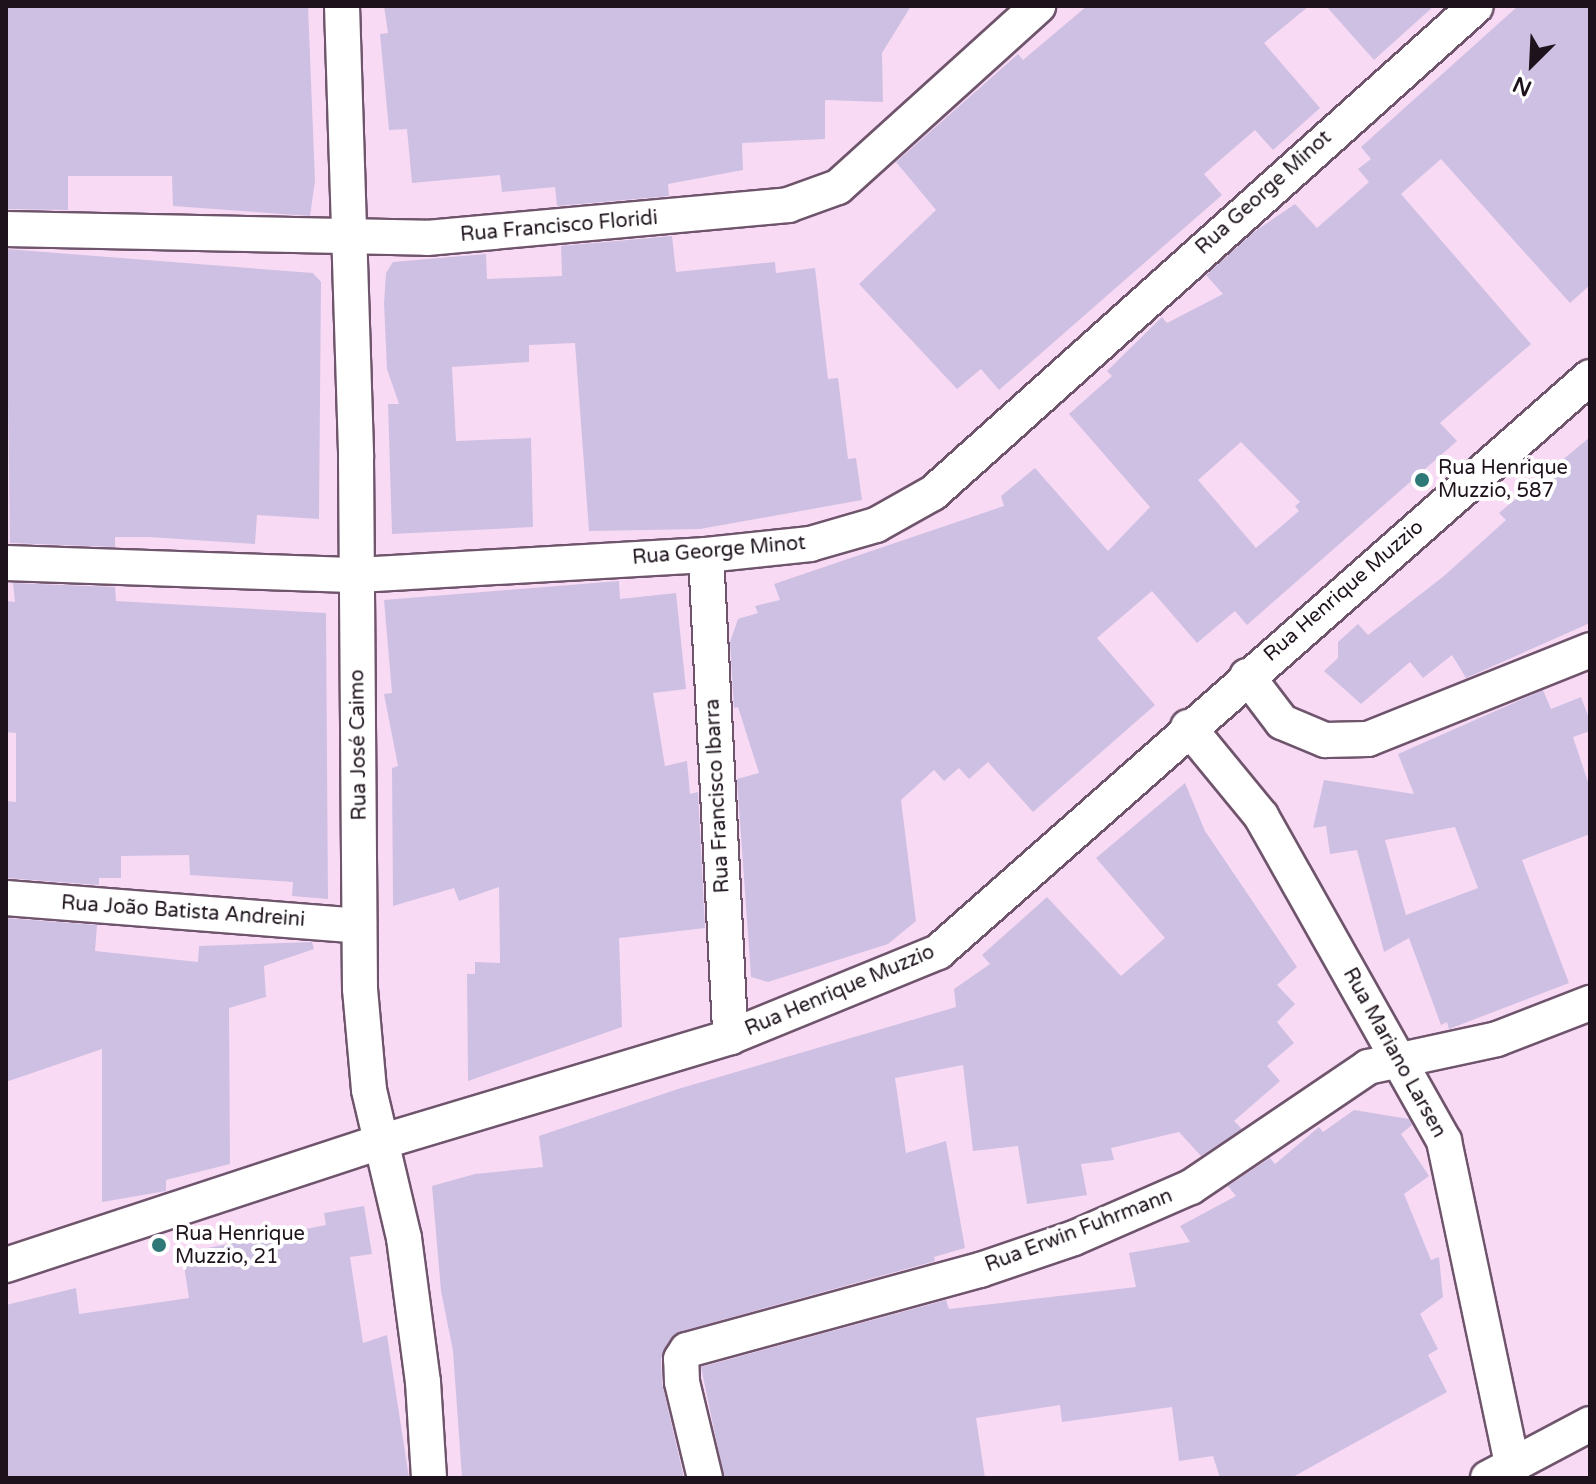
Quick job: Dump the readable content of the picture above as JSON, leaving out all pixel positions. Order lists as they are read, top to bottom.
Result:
{
  "streets": {
    "street": [
      "Rua George Minot",
      "Rua Francisco Floridi",
      "Rua Henrique Muzzio",
      "Rua José Caimo",
      "Rua Francisco Ibarra",
      "Rua João Batista Andreini",
      "Rua Mariano Larsen",
      "Rua Erwin Fuhrmann"
    ]
  },
  "crossings": [
    ["Rua George Minot", "Rua José Caimo"],
    ["Rua George Minot", "Rua Francisco Ibarra"],
    ["Rua Francisco Floridi", "Rua José Caimo"],
    ["Rua Henrique Muzzio", "Rua José Caimo"],
    ["Rua Henrique Muzzio", "Rua Francisco Ibarra"],
    ["Rua Henrique Muzzio", "Rua Mariano Larsen"],
    ["Rua José Caimo", "Rua João Batista Andreini"],
    ["Rua Mariano Larsen", "Rua Erwin Fuhrmann"]
  ],
  "places": ["Rua Henrique Muzzio, 587", "Rua Henrique Muzzio, 21"],
  "north": "bottom left"
}
